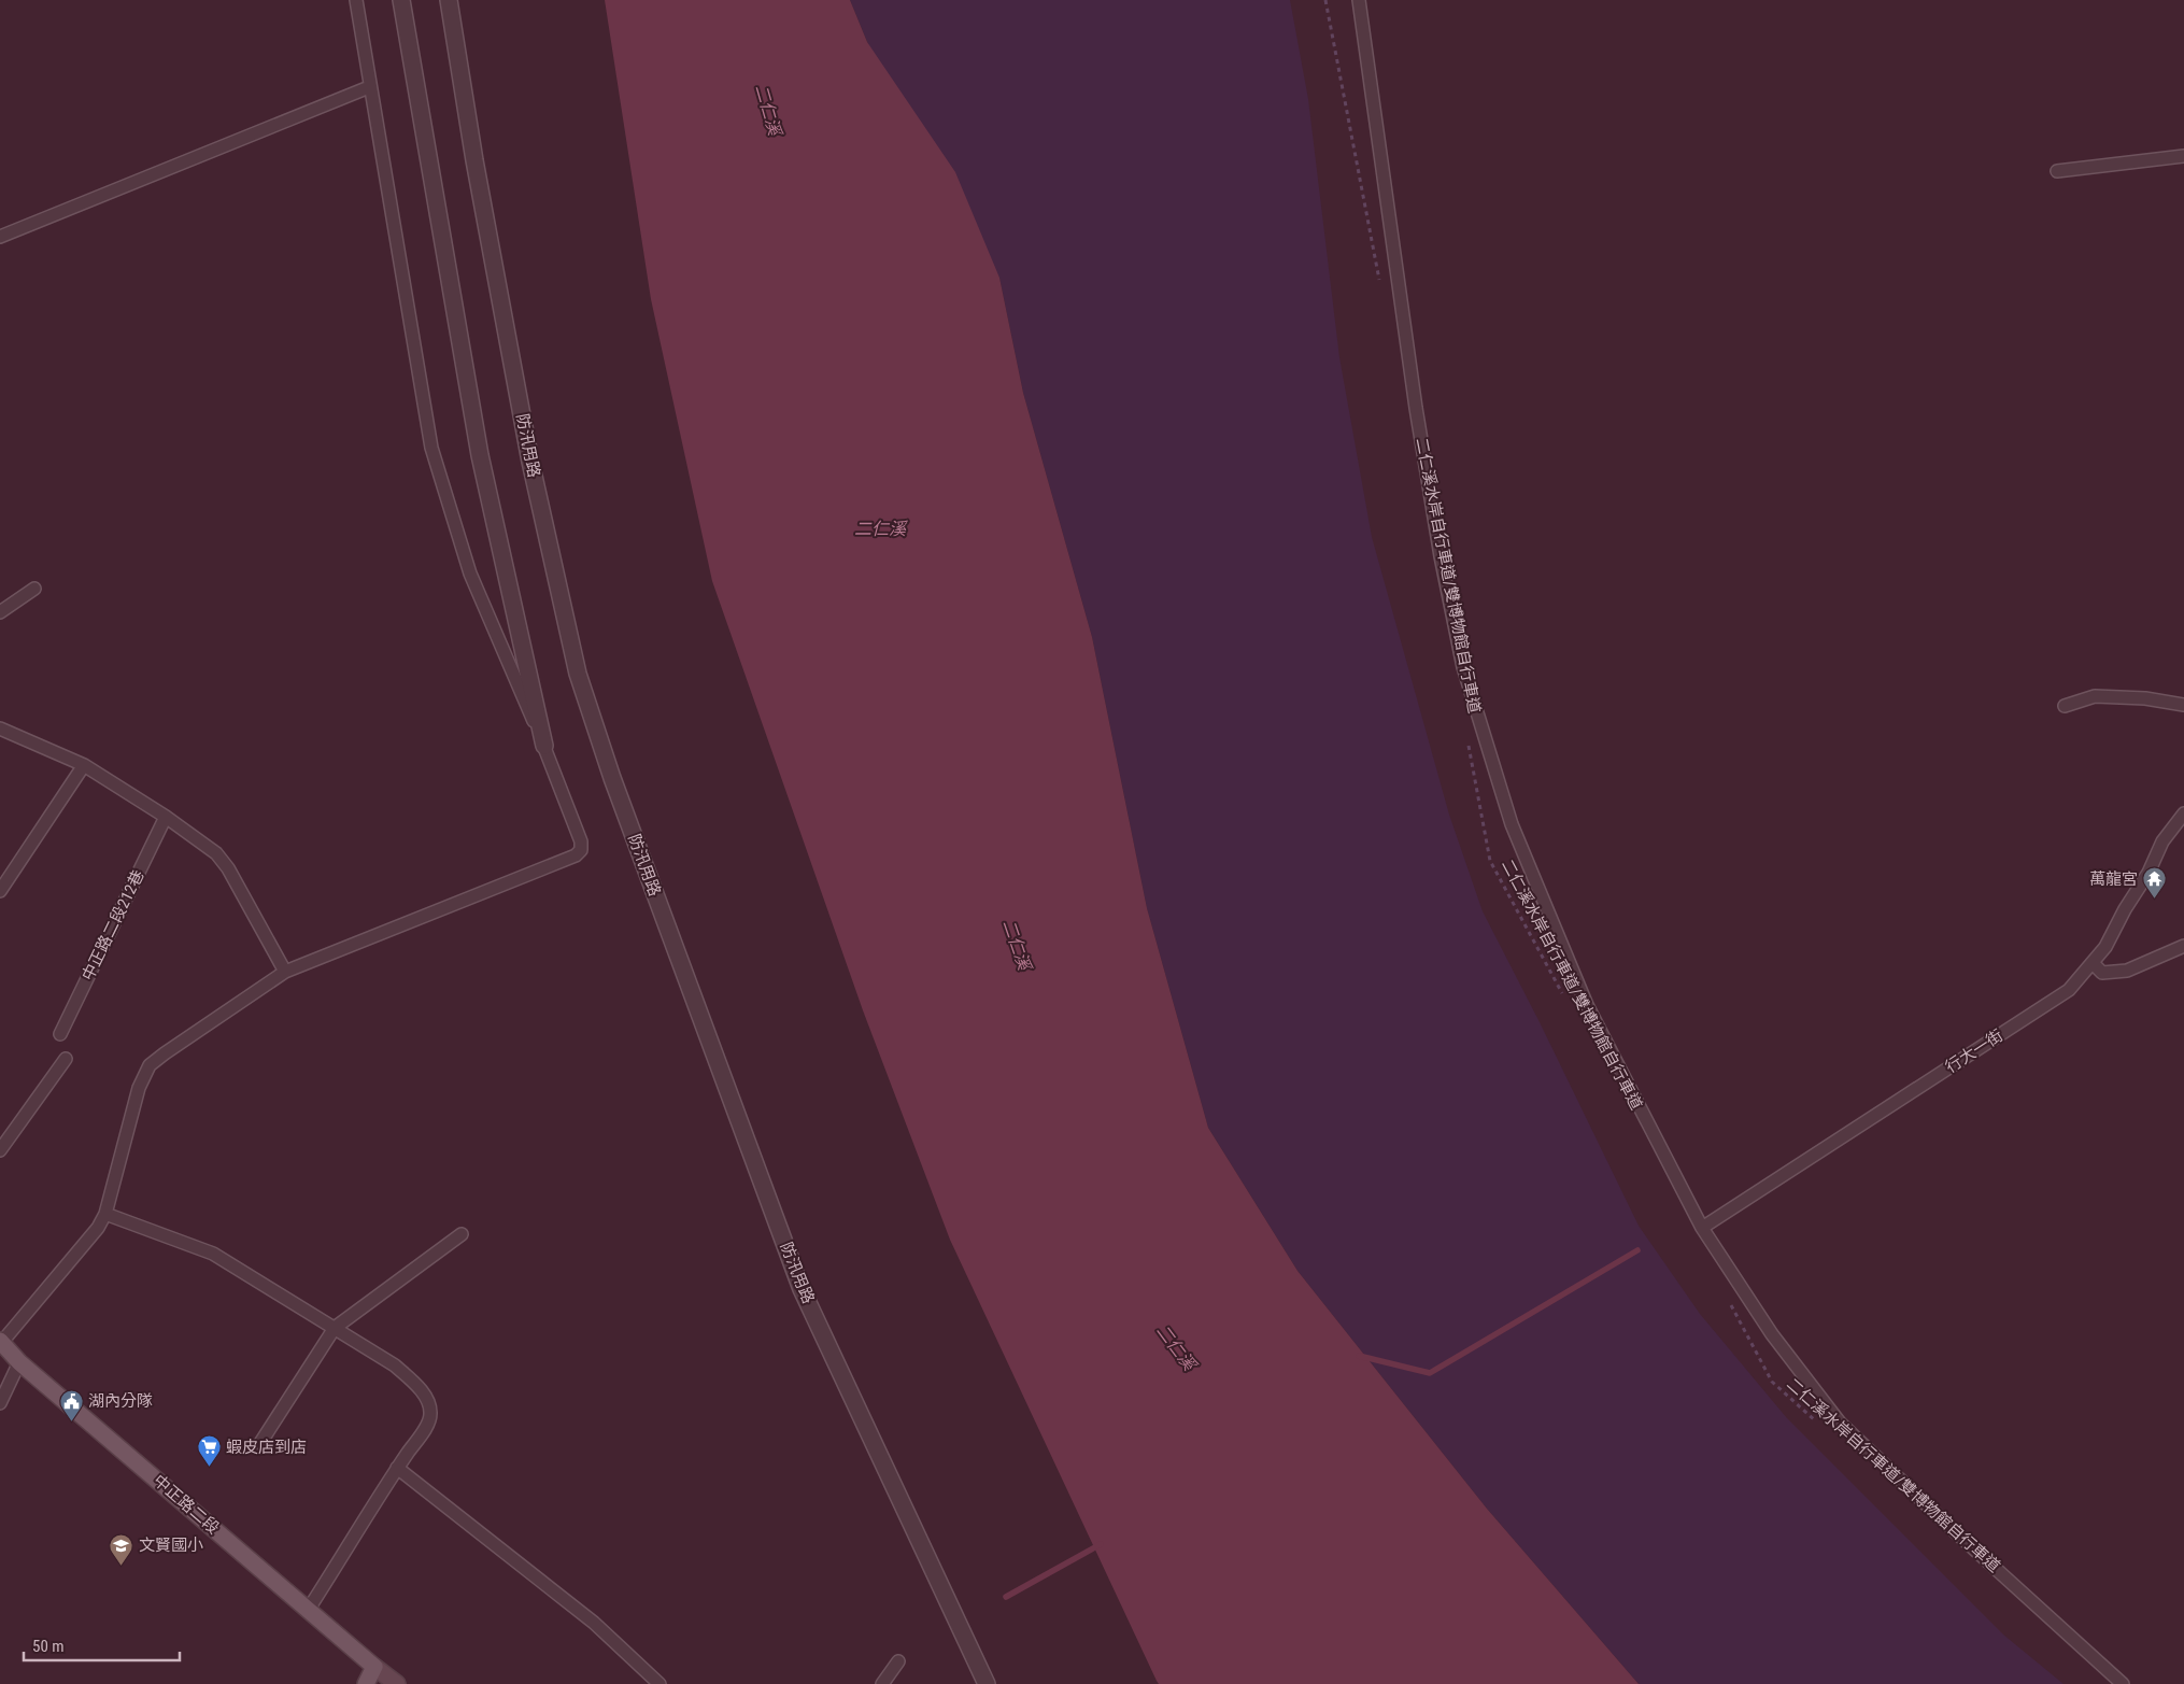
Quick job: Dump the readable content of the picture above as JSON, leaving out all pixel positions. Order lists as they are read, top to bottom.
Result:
{
  "streets": {
    "main road": ["中正路二段"],
    "street": ["防汛用路"],
    "lane": ["中正路二段212巷", "行大一街"],
    "path": ["二仁溪水岸自行車道/雙博物館自行車道"]
  },
  "water": ["二仁溪"],
  "places": {
    "temple": ["萬龍宮"],
    "public building": ["湖內分隊"],
    "supermarket": ["蝦皮店到店"],
    "school or university": ["文賢國小"]
  },
  "scale_bar": "50 m"
}
